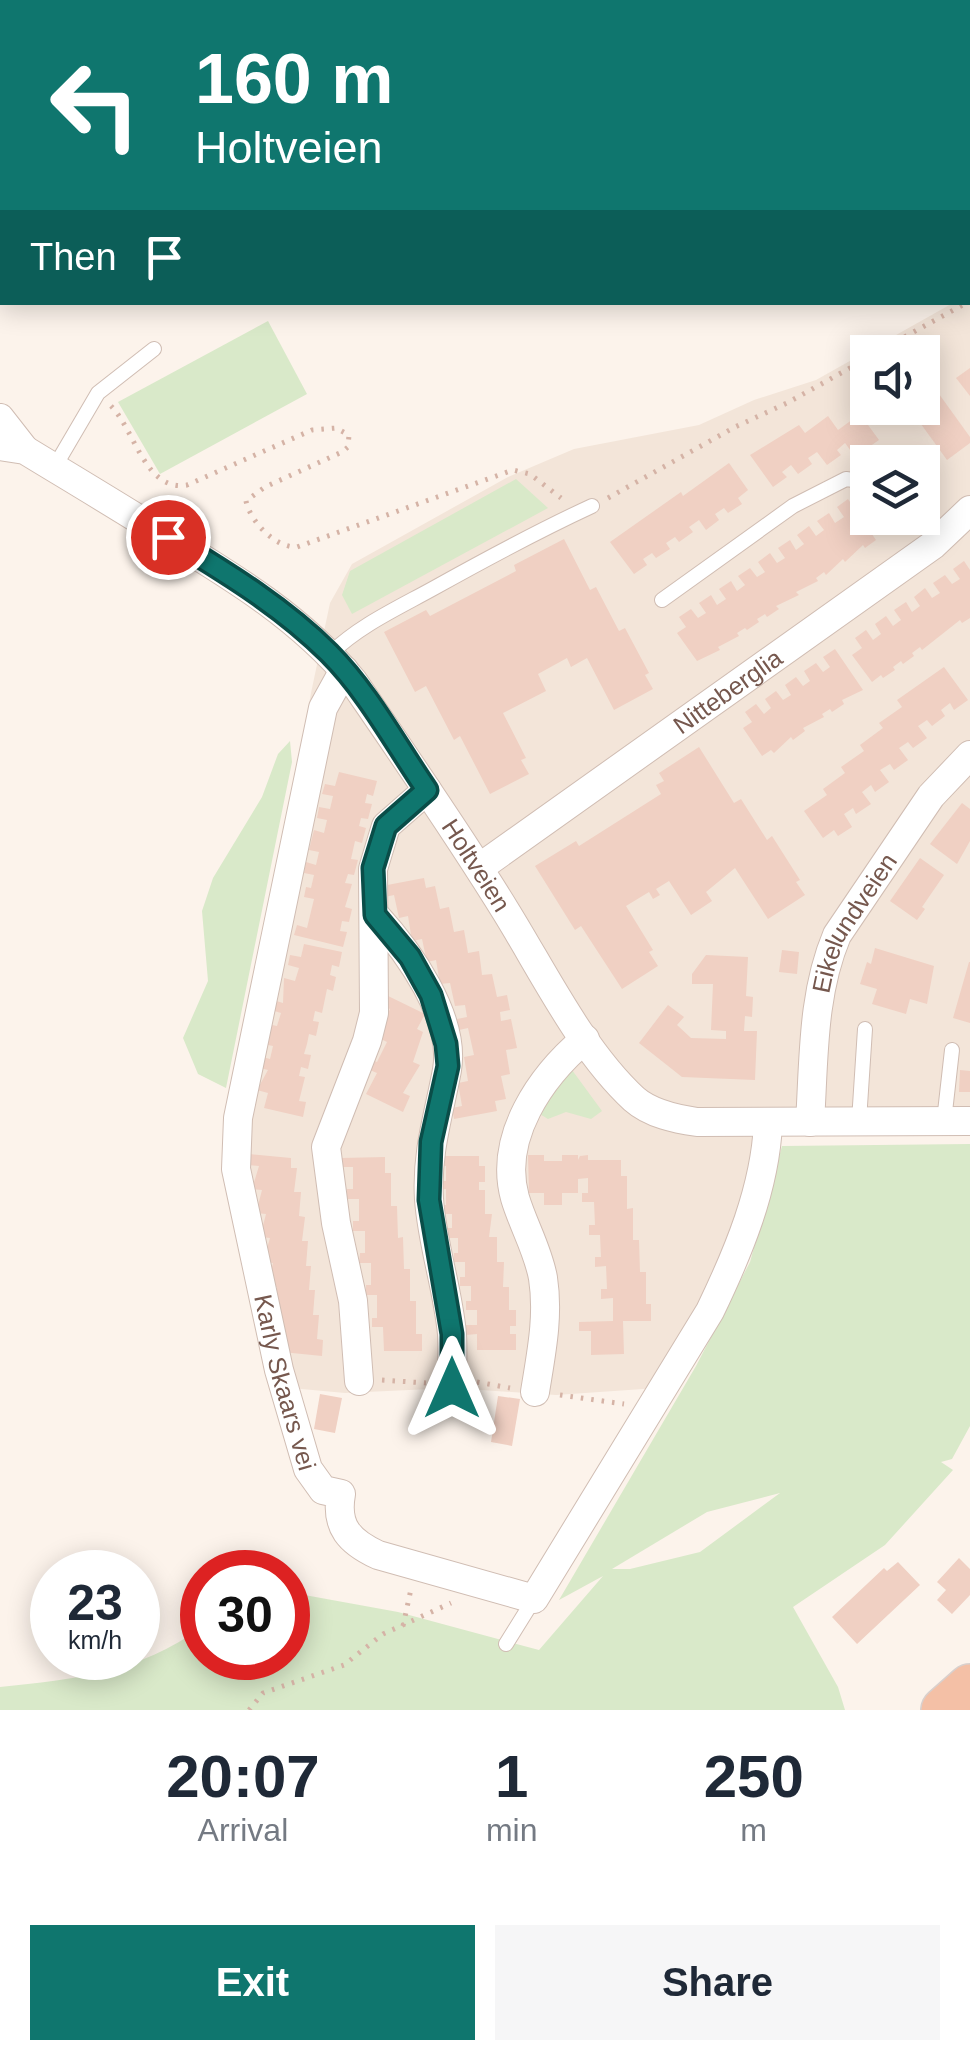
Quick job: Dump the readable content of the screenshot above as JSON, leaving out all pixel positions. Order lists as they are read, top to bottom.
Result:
{
  "streets": {
    "street": [
      "Nitteberglia",
      "Holtveien",
      "Eikelundveien",
      "Karly Skaars vei"
    ]
  },
  "crossings": [
    ["Nitteberglia", "Holtveien"],
    ["Holtveien", "Eikelundveien"],
    ["Holtveien", "Karly Skaars vei"]
  ],
  "page": {
    "turn": ["160 m", "Holtveien"],
    "then": "Then",
    "speed": "23 km/h",
    "limit": "30",
    "eta": [
      "20:07",
      "Arrival",
      "1",
      "min",
      "250",
      "m"
    ],
    "buttons": ["Exit", "Share"]
  }
}
